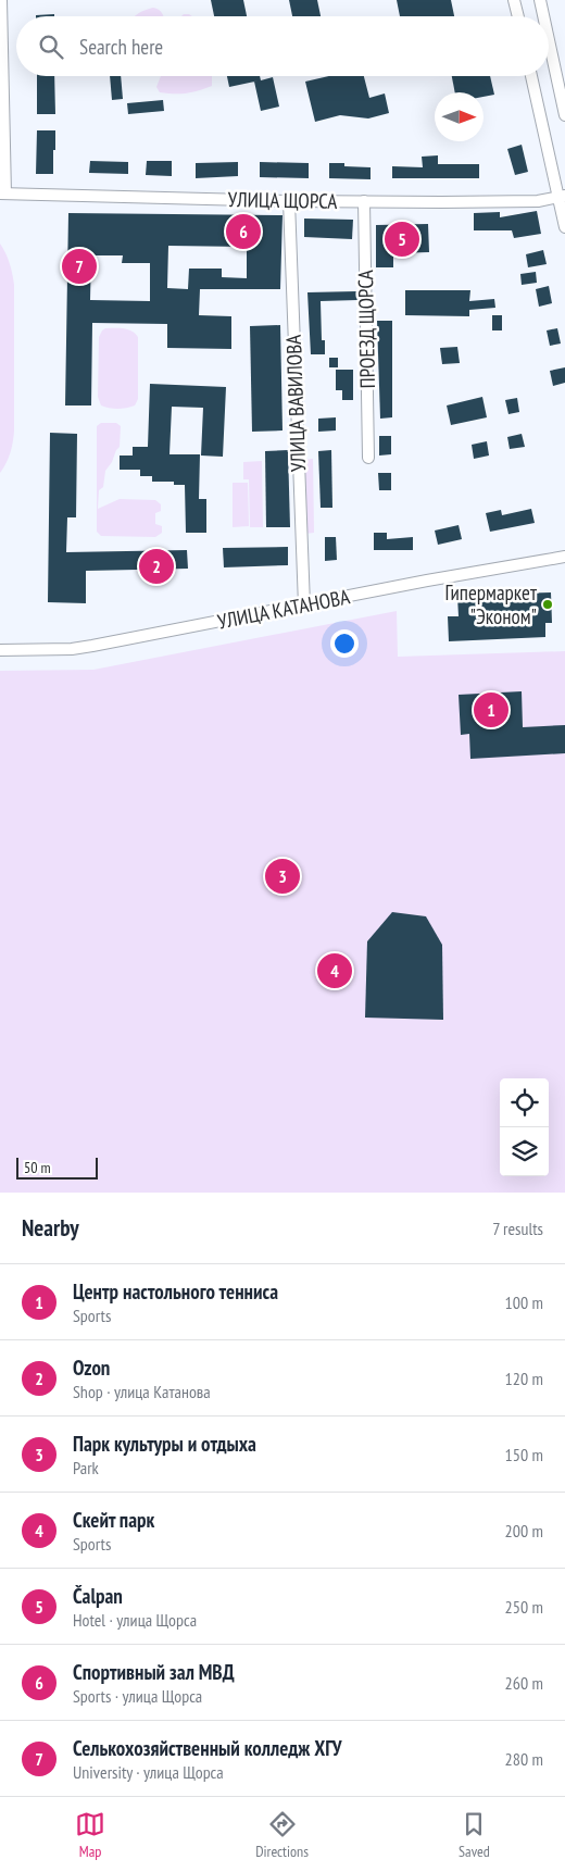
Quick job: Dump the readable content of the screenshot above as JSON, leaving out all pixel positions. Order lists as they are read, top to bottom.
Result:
{
  "streets": {
    "street": [
      "УЛИЦА ЩОРСА",
      "ПРОЕЗД ЩОРСА",
      "УЛИЦА ВАВИЛОВА",
      "УЛИЦА КАТАНОВА"
    ]
  },
  "crossings": [
    ["УЛИЦА ЩОРСА", "ПРОЕЗД ЩОРСА"],
    ["УЛИЦА ЩОРСА", "УЛИЦА ВАВИЛОВА"],
    ["УЛИЦА ВАВИЛОВА", "УЛИЦА КАТАНОВА"]
  ],
  "places": ["Гипермаркет \"Эконом\""],
  "scale_bar": "50 m",
  "north": "right",
  "page": {
    "search": "Search here",
    "pins": [
      "6",
      "5",
      "7",
      "2",
      "1",
      "3",
      "4"
    ],
    "scale": "50 m",
    "heading": ["Nearby", "7 results"],
    "list": [
      {
        "mark": "1",
        "name": "Центр настольного тенниса",
        "note": "Sports",
        "value": "100 m"
      },
      {
        "mark": "2",
        "name": "Ozon",
        "note": "Shop · улица Катанова",
        "value": "120 m"
      },
      {
        "mark": "3",
        "name": "Парк культуры и отдыха",
        "note": "Park",
        "value": "150 m"
      },
      {
        "mark": "4",
        "name": "Скейт парк",
        "note": "Sports",
        "value": "200 m"
      },
      {
        "mark": "5",
        "name": "Čalpan",
        "note": "Hotel · улица Щорса",
        "value": "250 m"
      },
      {
        "mark": "6",
        "name": "Спортивный зал МВД",
        "note": "Sports · улица Щорса",
        "value": "260 m"
      },
      {
        "mark": "7",
        "name": "Селькохозяйственный колледж ХГУ",
        "note": "University · улица Щорса",
        "value": "280 m"
      }
    ],
    "nav": ["Map", "Directions", "Saved"]
  }
}
